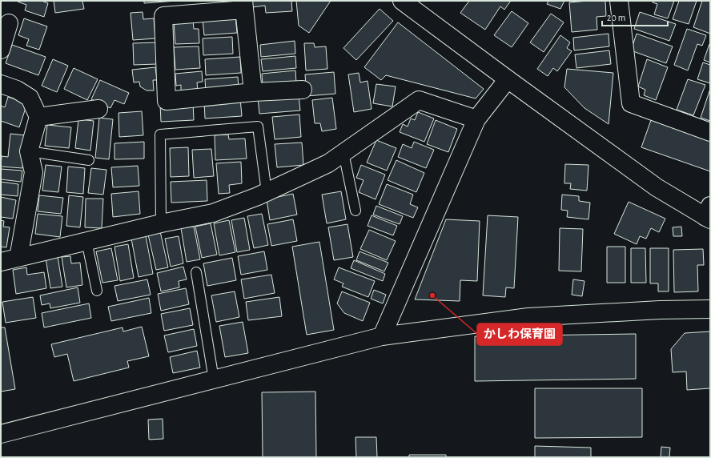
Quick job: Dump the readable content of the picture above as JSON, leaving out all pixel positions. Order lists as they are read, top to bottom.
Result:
{
  "places": ["かしわ保育園"],
  "scale_bar": "20 m"
}
